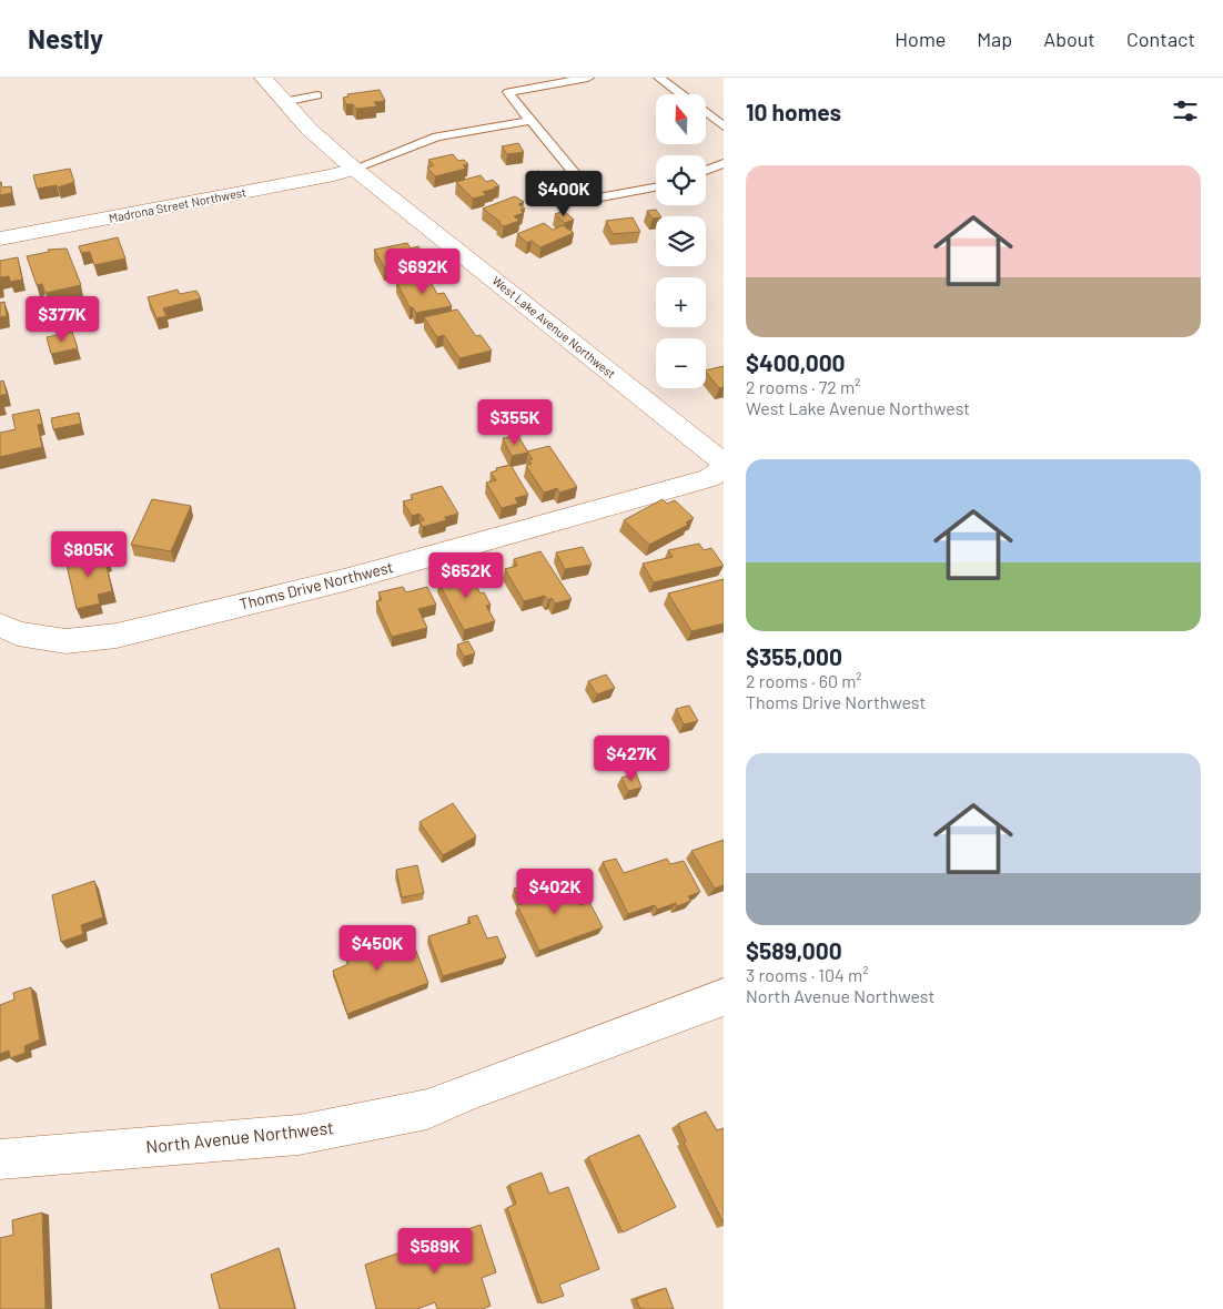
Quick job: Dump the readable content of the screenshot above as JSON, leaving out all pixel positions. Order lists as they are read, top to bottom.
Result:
{
  "streets": {
    "street": [
      "Madrona Street Northwest",
      "West Lake Avenue Northwest",
      "Thoms Drive Northwest",
      "North Avenue Northwest"
    ]
  },
  "crossings": [
    ["Madrona Street Northwest", "West Lake Avenue Northwest"]
  ],
  "north": "top",
  "page": {
    "header": "Nestly",
    "nav": [
      "Home",
      "Map",
      "About",
      "Contact"
    ],
    "heading": "10 homes",
    "map_buttons": ["+", "−"],
    "list": [
      {
        "name": "$400,000",
        "note": "2 rooms · 72 m² · West Lake Avenue Northwest"
      },
      {
        "name": "$355,000",
        "note": "2 rooms · 60 m² · Thoms Drive Northwest"
      },
      {
        "name": "$589,000",
        "note": "3 rooms · 104 m² · North Avenue Northwest"
      }
    ],
    "price": [
      "$400K",
      "$692K",
      "$377K",
      "$355K",
      "$805K",
      "$652K",
      "$427K",
      "$402K",
      "$450K",
      "$589K"
    ]
  }
}
